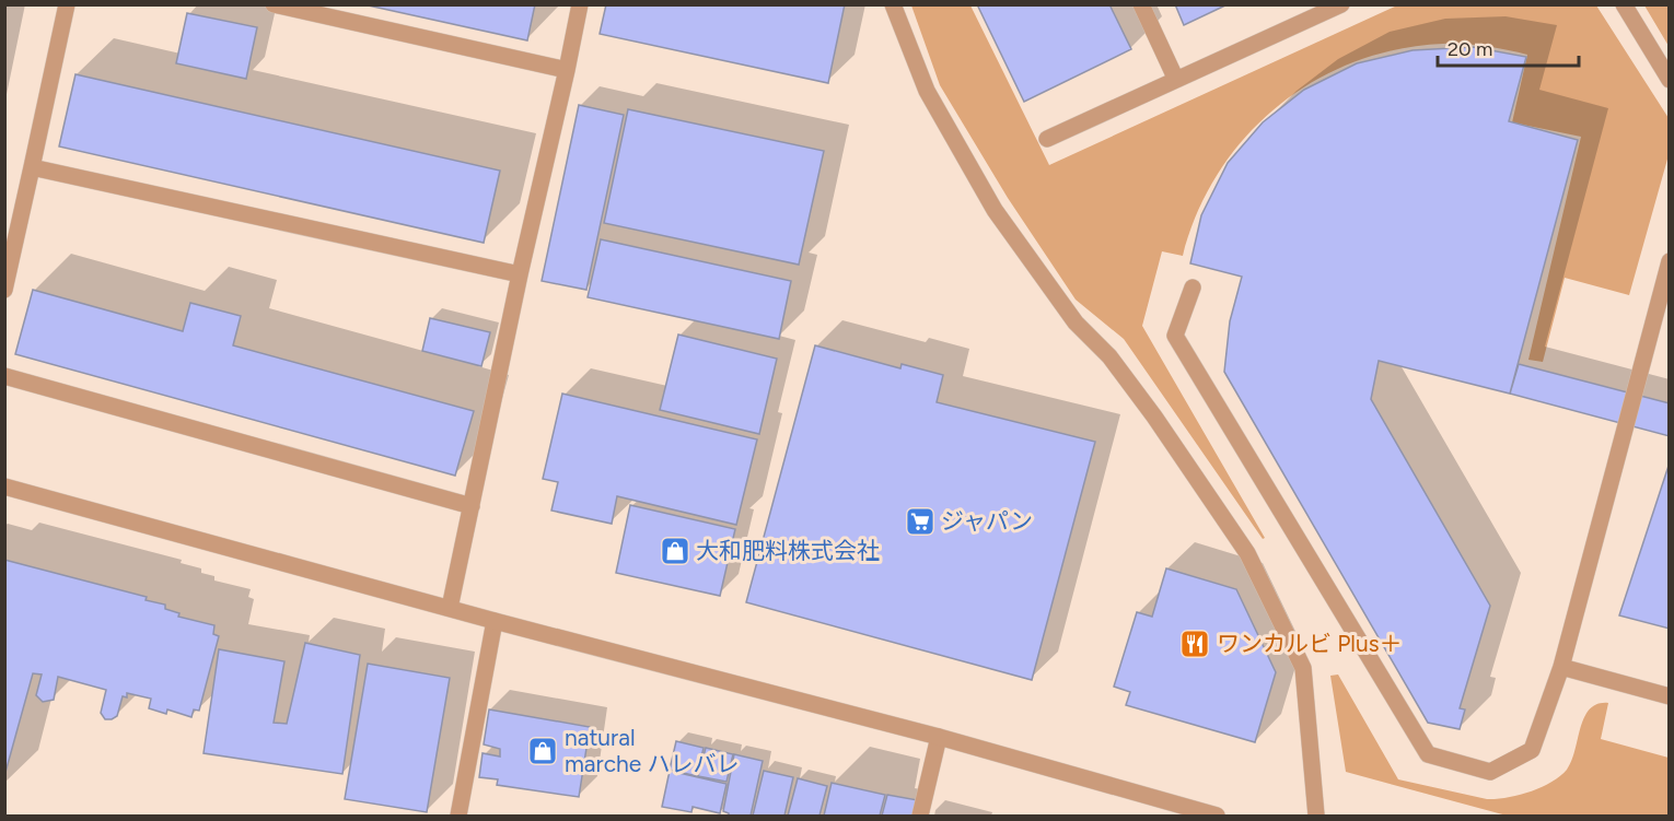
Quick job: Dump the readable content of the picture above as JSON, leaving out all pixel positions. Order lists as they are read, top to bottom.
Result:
{
  "places": {
    "supermarket": ["ジャパン"],
    "shop": ["大和肥料株式会社", "natural marche ハレバレ"],
    "restaurant": ["ワンカルビ Plus＋"]
  },
  "scale_bar": "20 m"
}
